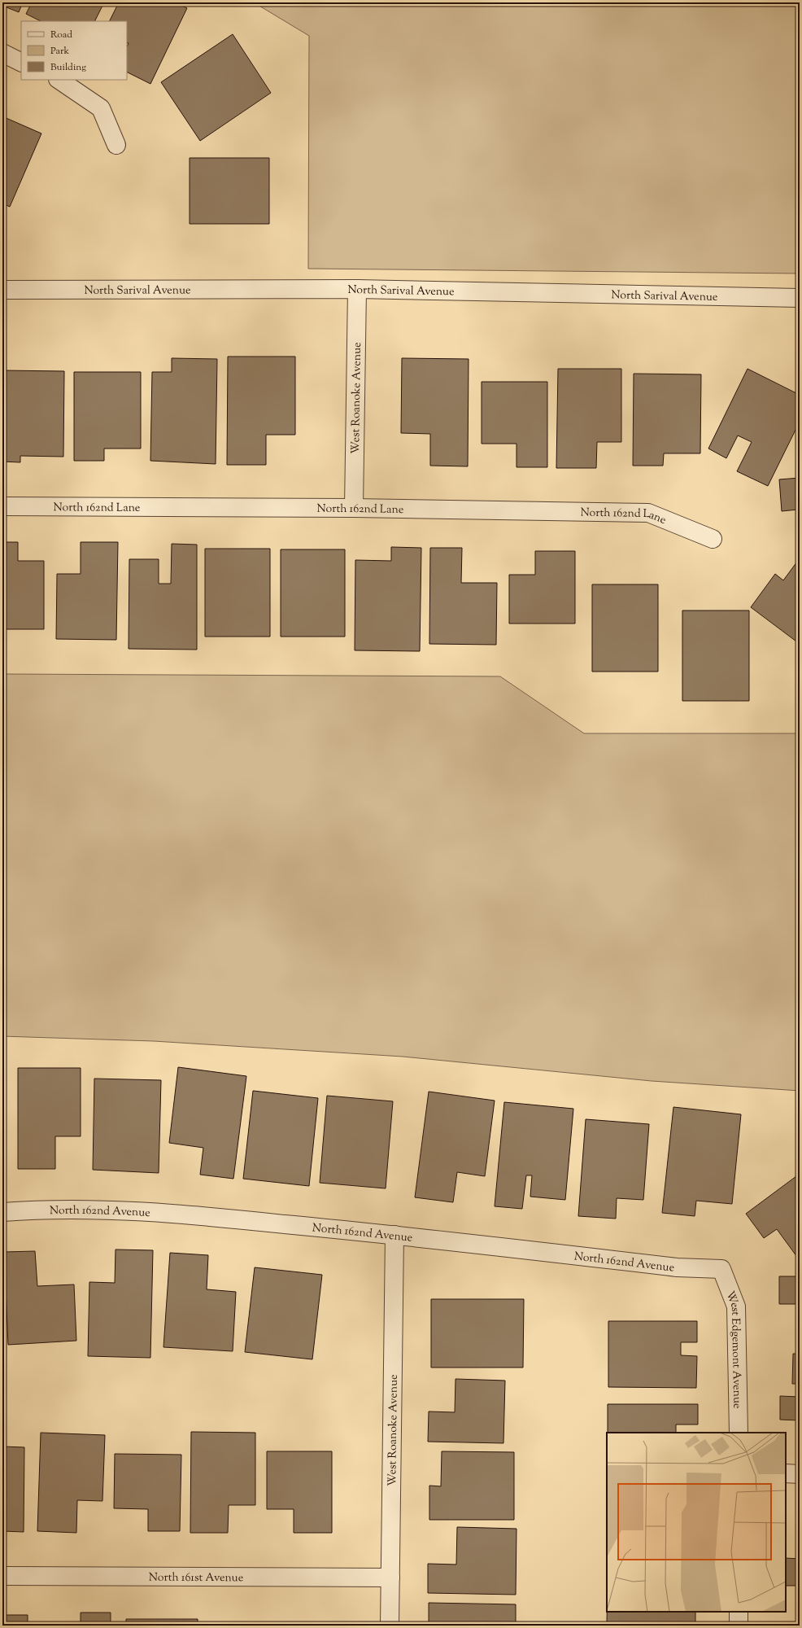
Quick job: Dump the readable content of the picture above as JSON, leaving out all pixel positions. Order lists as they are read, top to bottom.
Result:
{
  "streets": {
    "street": [
      "North Sarival Avenue",
      "West Roanoke Avenue",
      "North 162nd Lane",
      "North 162nd Avenue",
      "West Edgemont Avenue",
      "North 161st Avenue"
    ]
  },
  "crossings": [
    ["North Sarival Avenue", "West Roanoke Avenue"],
    ["West Roanoke Avenue", "North 162nd Lane"],
    ["West Roanoke Avenue", "North 162nd Avenue"],
    ["West Roanoke Avenue", "North 161st Avenue"],
    ["North 162nd Avenue", "West Edgemont Avenue"]
  ],
  "legend": ["Road", "Park", "Building"]
}
